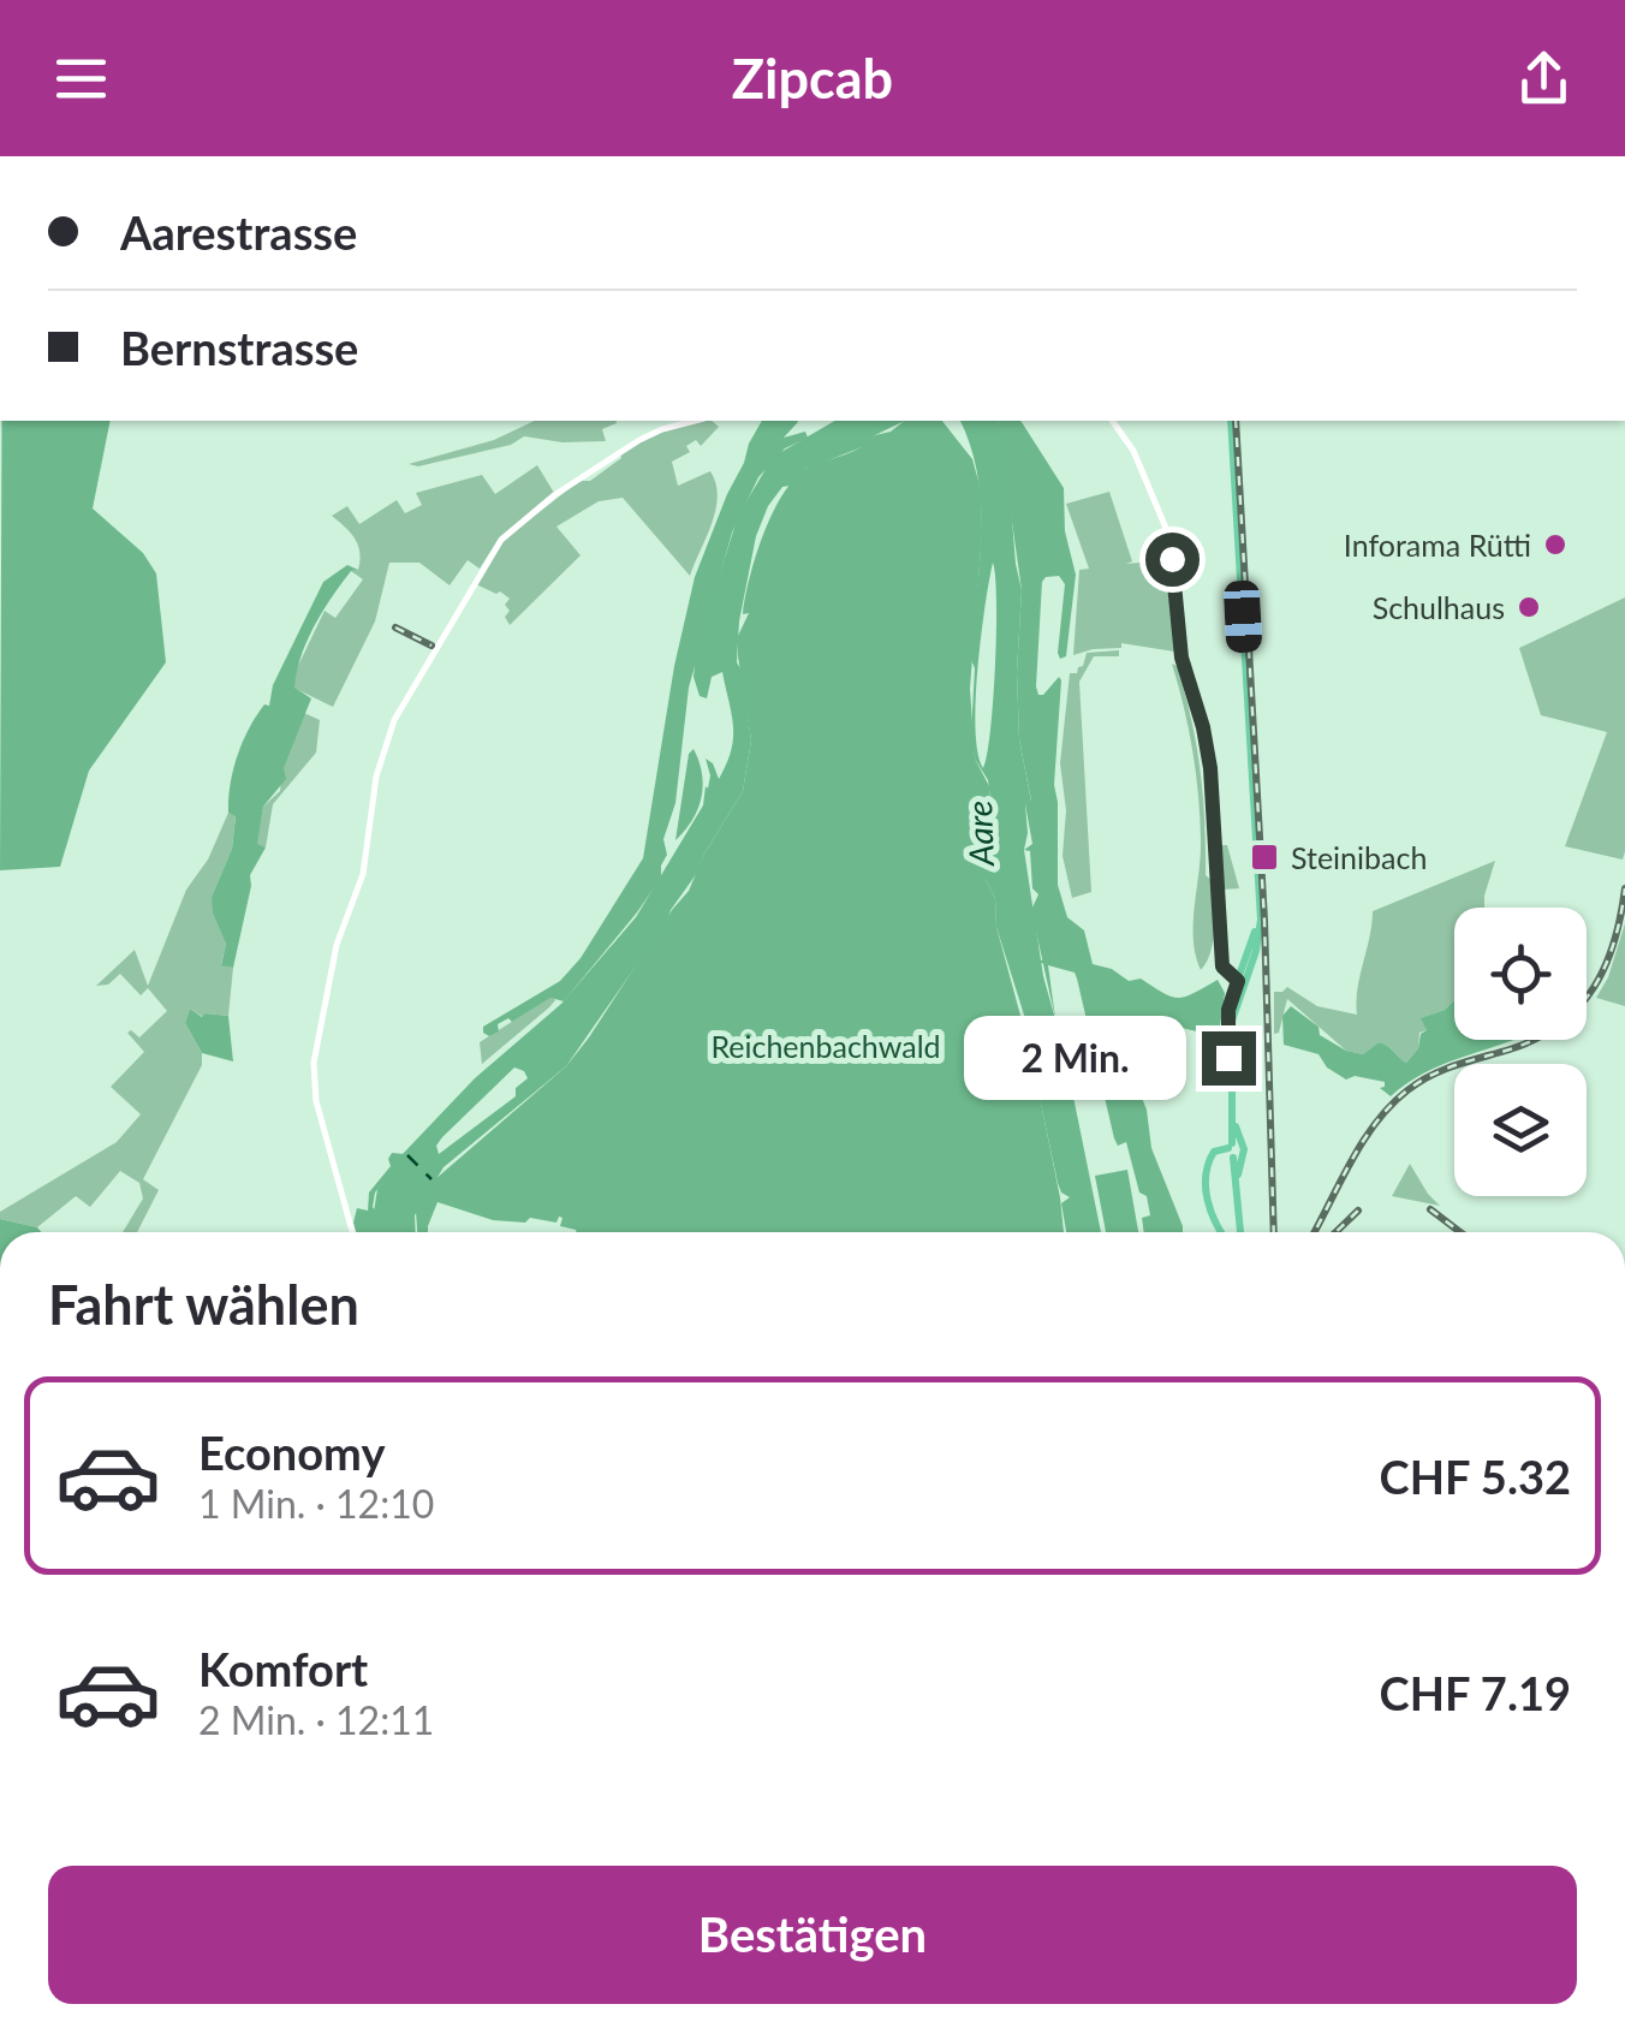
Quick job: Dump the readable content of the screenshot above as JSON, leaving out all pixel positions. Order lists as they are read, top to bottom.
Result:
{
  "water": ["Aare"],
  "parks": ["Reichenbachwald"],
  "places": {
    "other": ["Inforama Rütti", "Schulhaus"],
    "transit": ["Steinibach"]
  },
  "page": {
    "header": "Zipcab",
    "banner": ["Aarestrasse", "Bernstrasse"],
    "bubble": "2 Min.",
    "heading": "Fahrt wählen",
    "list": [
      {
        "name": "Economy",
        "note": "1 Min. · 12:10",
        "value": "CHF 5.32"
      },
      {
        "name": "Komfort",
        "note": "2 Min. · 12:11",
        "value": "CHF 7.19"
      }
    ],
    "buttons": "Bestätigen"
  }
}
